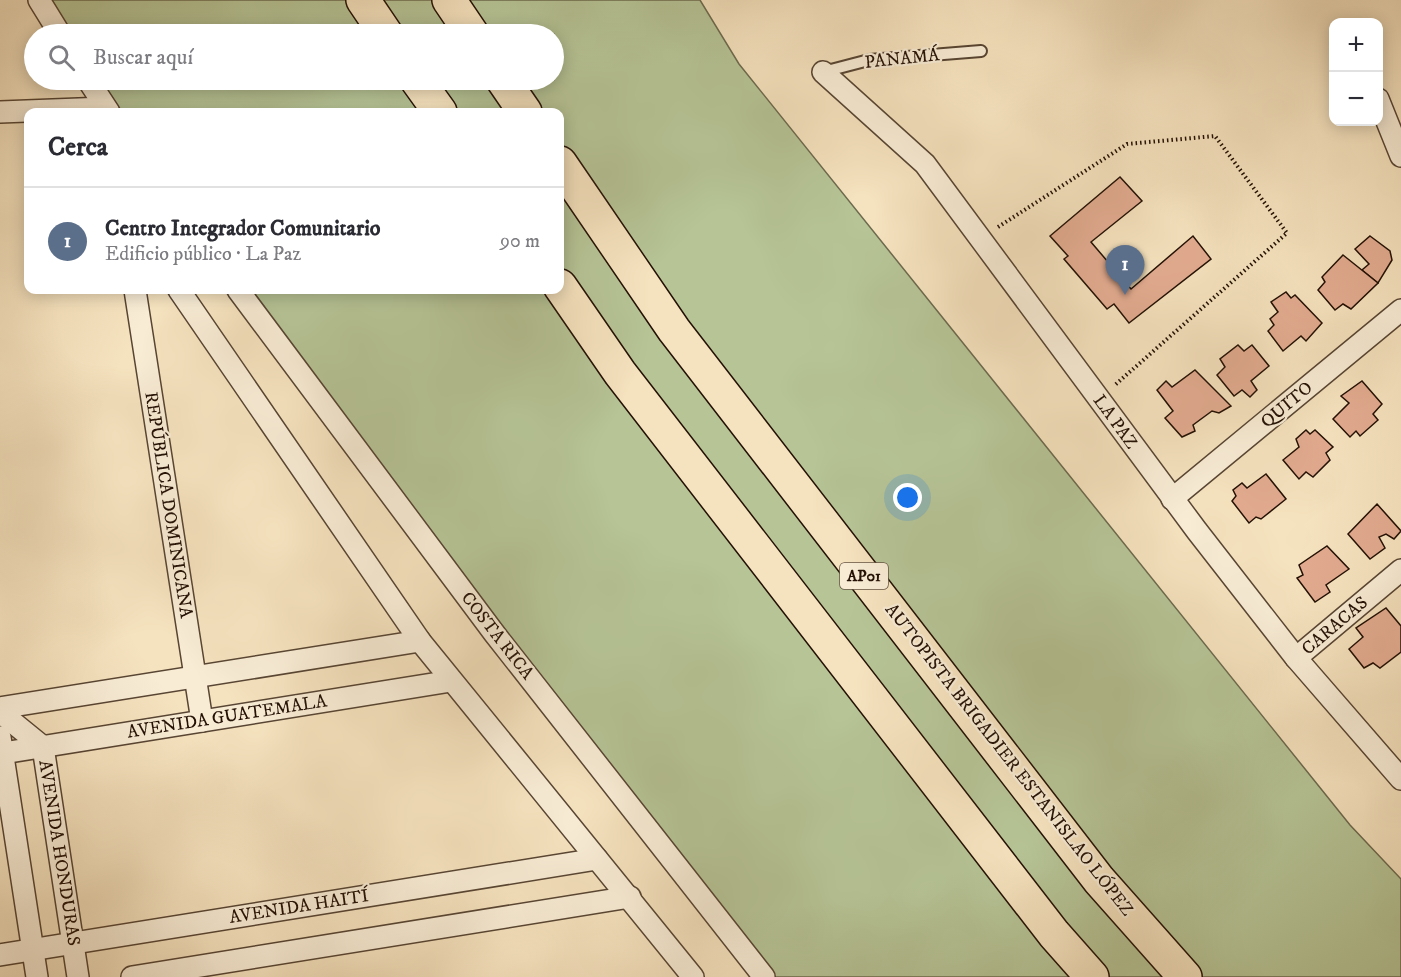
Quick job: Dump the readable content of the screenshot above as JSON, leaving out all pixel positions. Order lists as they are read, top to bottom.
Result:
{
  "streets": {
    "highway": ["AP01", "AUTOPISTA BRIGADIER ESTANISLAO LÓPEZ"],
    "street": [
      "QUITO",
      "LA PAZ",
      "REPÚBLICA DOMINICANA",
      "CARACAS",
      "COSTA RICA",
      "AVENIDA GUATEMALA",
      "AVENIDA HONDURAS",
      "AVENIDA HAITÍ"
    ],
    "lane": ["PANAMÁ"]
  },
  "crossings": [
    ["PANAMÁ", "LA PAZ"],
    ["QUITO", "LA PAZ"],
    ["LA PAZ", "CARACAS"],
    ["REPÚBLICA DOMINICANA", "AVENIDA GUATEMALA"],
    ["AVENIDA GUATEMALA", "AVENIDA HONDURAS"],
    ["AVENIDA HONDURAS", "AVENIDA HAITÍ"]
  ],
  "page": {
    "map_buttons": ["+", "−"],
    "search": "Buscar aquí",
    "heading": "Cerca",
    "list": [
      {
        "mark": "1",
        "name": "Centro Integrador Comunitario",
        "note": "Edificio público · La Paz",
        "value": "90 m"
      }
    ],
    "pins": "1"
  }
}
